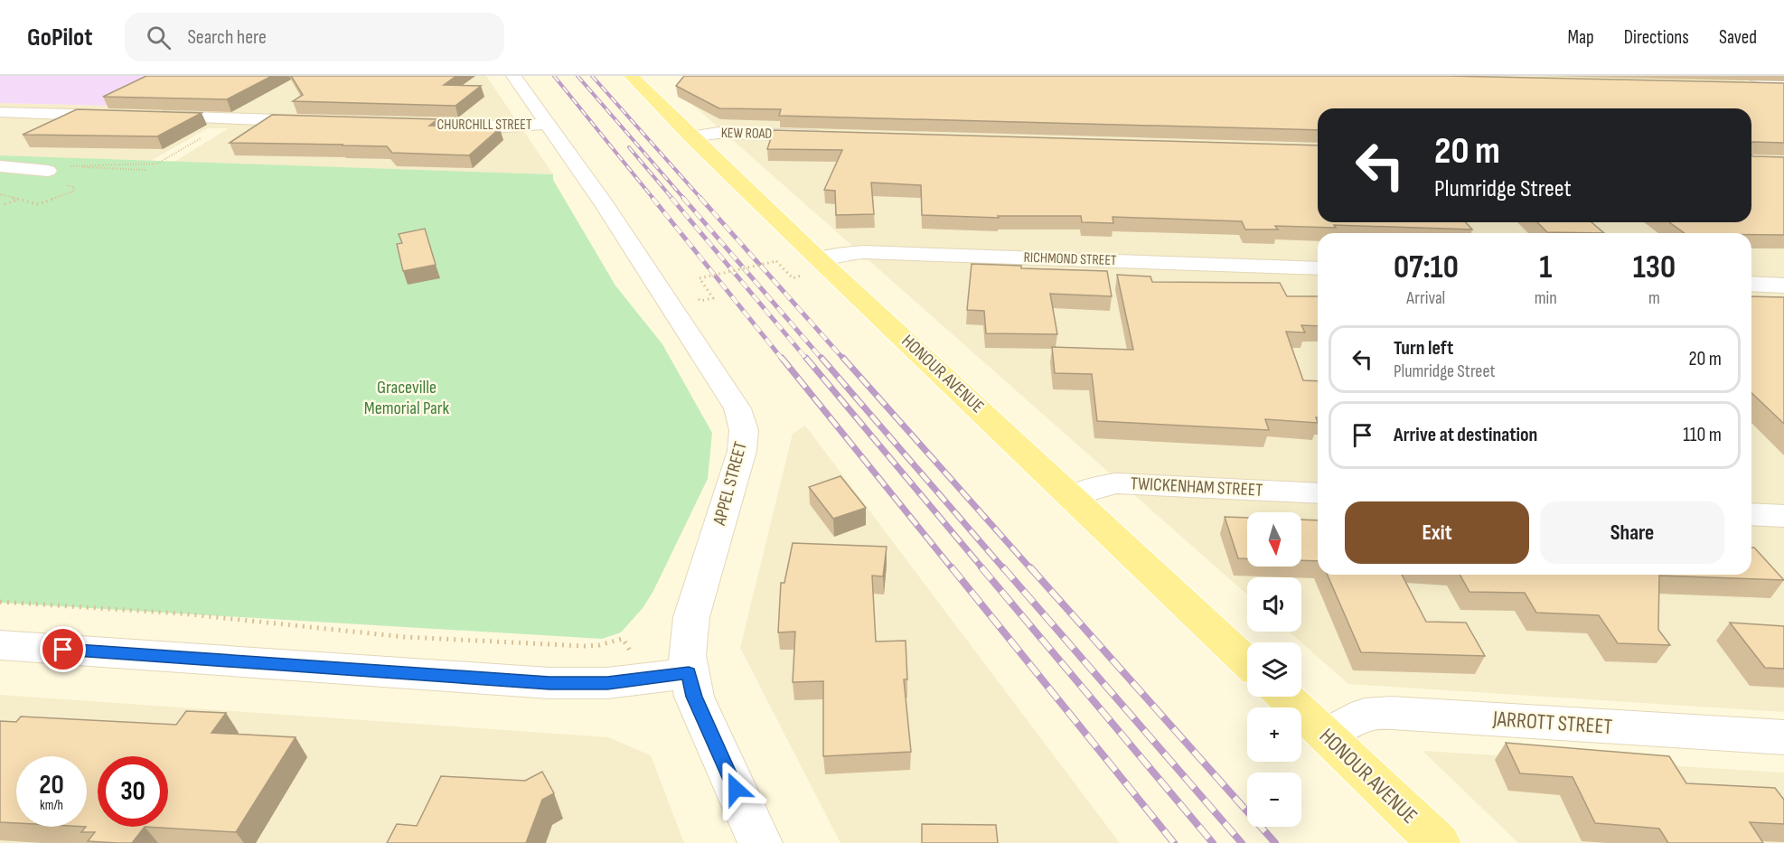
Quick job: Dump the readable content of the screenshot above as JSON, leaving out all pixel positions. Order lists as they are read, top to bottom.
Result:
{
  "streets": {
    "main road": ["HONOUR AVENUE"],
    "street": [
      "CHURCHILL STREET",
      "KEW ROAD",
      "RICHMOND STREET",
      "APPEL STREET",
      "TWICKENHAM STREET",
      "JARROTT STREET"
    ]
  },
  "crossings": [
    ["CHURCHILL STREET", "APPEL STREET"],
    ["KEW ROAD", "HONOUR AVENUE"],
    ["RICHMOND STREET", "HONOUR AVENUE"],
    ["HONOUR AVENUE", "TWICKENHAM STREET"],
    ["HONOUR AVENUE", "JARROTT STREET"]
  ],
  "parks": ["Graceville Memorial Park"],
  "north": "bottom",
  "page": {
    "header": "GoPilot",
    "search": "Search here",
    "nav": ["Map", "Directions", "Saved"],
    "turn": ["20 m", "Plumridge Street"],
    "eta": [
      "07:10",
      "Arrival",
      "1",
      "min",
      "130",
      "m"
    ],
    "list": [
      {
        "name": "Turn left",
        "note": "Plumridge Street",
        "value": "20 m"
      },
      {
        "name": "Arrive at destination",
        "value": "110 m"
      }
    ],
    "buttons": ["Exit", "Share"],
    "map_buttons": ["+", "−"],
    "speed": "20 km/h",
    "limit": "30"
  }
}
